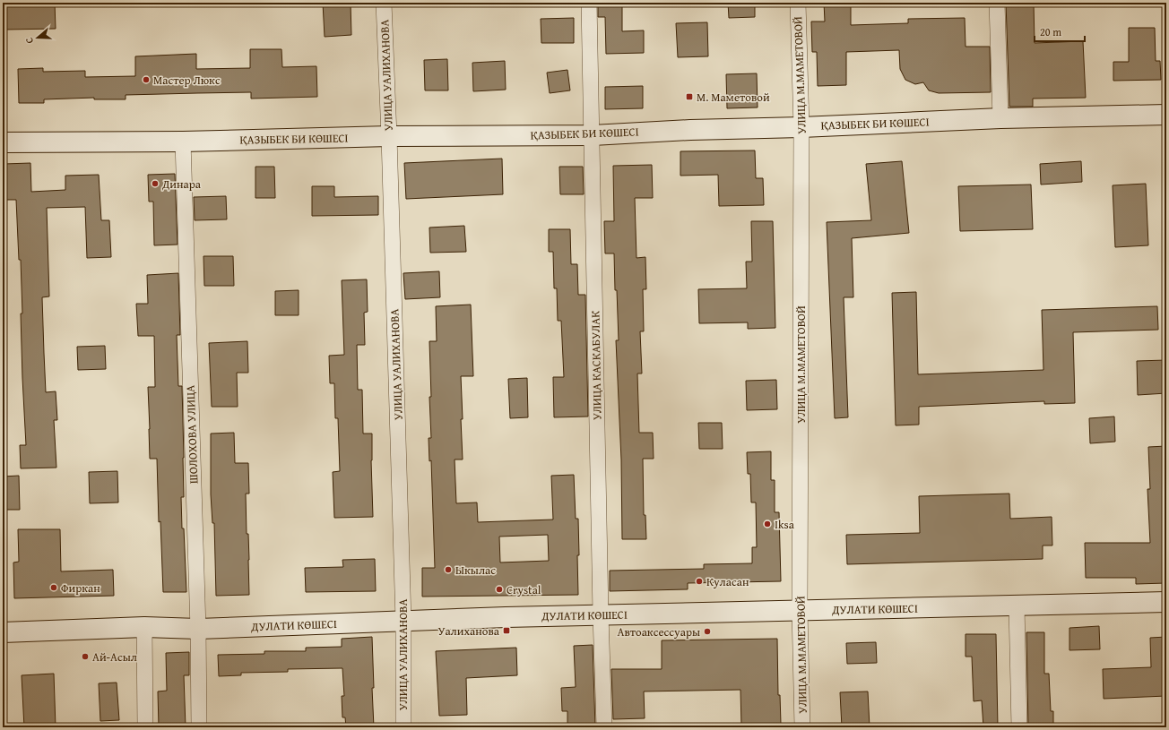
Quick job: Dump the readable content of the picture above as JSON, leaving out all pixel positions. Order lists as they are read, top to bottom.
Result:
{
  "streets": {
    "main road": ["ҚАЗЫБЕК БИ КӨШЕСІ", "ДУЛАТИ КӨШЕСІ"],
    "street": [
      "УЛИЦА УАЛИХАНОВА",
      "УЛИЦА М.МАМЕТОВОЙ",
      "УЛИЦА КАСКАБУЛАК",
      "ШОЛОХОВА УЛИЦА"
    ]
  },
  "crossings": [
    ["УЛИЦА УАЛИХАНОВА", "ҚАЗЫБЕК БИ КӨШЕСІ"],
    ["УЛИЦА УАЛИХАНОВА", "ДУЛАТИ КӨШЕСІ"],
    ["УЛИЦА М.МАМЕТОВОЙ", "ҚАЗЫБЕК БИ КӨШЕСІ"],
    ["УЛИЦА М.МАМЕТОВОЙ", "ДУЛАТИ КӨШЕСІ"],
    ["ҚАЗЫБЕК БИ КӨШЕСІ", "УЛИЦА КАСКАБУЛАК"],
    ["ҚАЗЫБЕК БИ КӨШЕСІ", "ШОЛОХОВА УЛИЦА"],
    ["УЛИЦА КАСКАБУЛАК", "ДУЛАТИ КӨШЕСІ"],
    ["ШОЛОХОВА УЛИЦА", "ДУЛАТИ КӨШЕСІ"]
  ],
  "places": {
    "other": [
      "Мастер Люкс",
      "Динара",
      "Iksa",
      "Ыкылас",
      "Куласан",
      "Фиркан",
      "Crystal",
      "Автоаксессуары",
      "Ай-Асыл"
    ],
    "transit": ["М. Маметовой", "Уалиханова"]
  },
  "scale_bar": "20 m",
  "north": "left"
}
